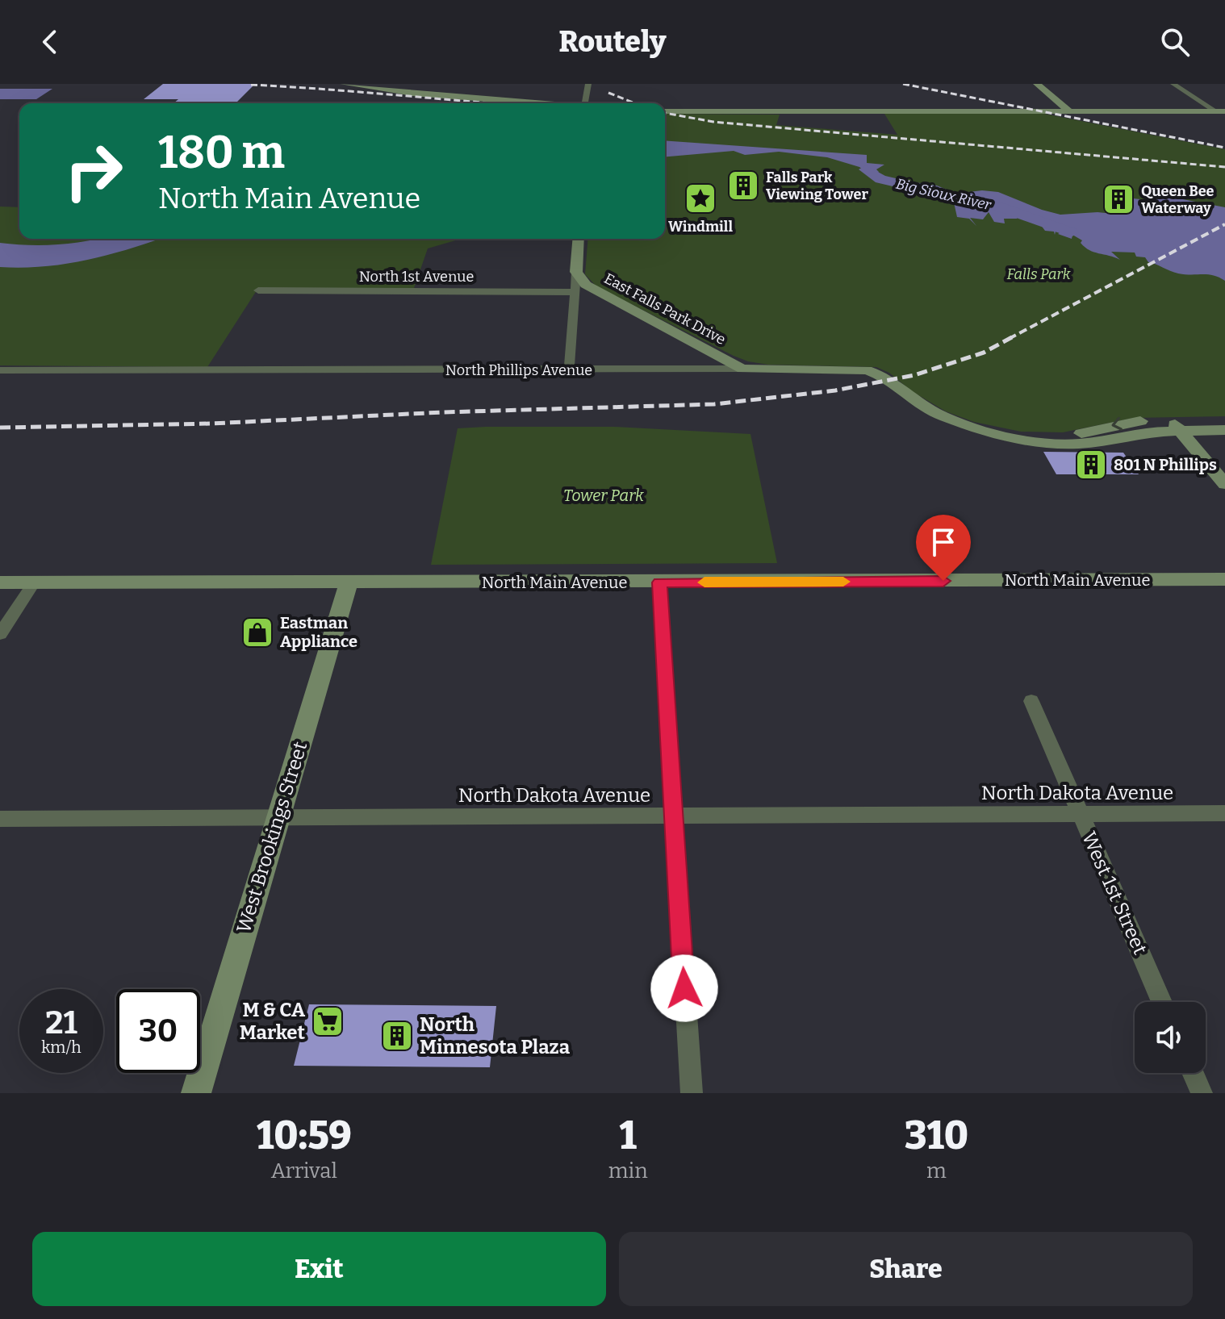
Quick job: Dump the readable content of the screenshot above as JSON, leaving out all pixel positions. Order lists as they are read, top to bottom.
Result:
{
  "streets": {
    "street": [
      "North 1st Avenue",
      "East Falls Park Drive",
      "North Phillips Avenue",
      "North Main Avenue",
      "North Dakota Avenue",
      "West Brookings Street",
      "West 1st Street"
    ]
  },
  "crossings": [
    ["East Falls Park Drive", "North Phillips Avenue"],
    ["North Main Avenue", "West Brookings Street"],
    ["North Dakota Avenue", "West Brookings Street"],
    ["North Dakota Avenue", "West 1st Street"]
  ],
  "water": ["Big Sioux River"],
  "parks": ["Falls Park", "Tower Park"],
  "places": {
    "building": [
      "Falls Park Viewing Tower",
      "Queen Bee Waterway",
      "801 N Phillips",
      "North Minnesota Plaza"
    ],
    "place": ["Windmill"],
    "shop": ["Eastman Appliance"],
    "supermarket": ["M & CA Market"]
  },
  "page": {
    "header": "Routely",
    "turn": ["180 m", "North Main Avenue"],
    "speed": "21 km/h",
    "limit": "30",
    "eta": [
      "10:59",
      "Arrival",
      "1",
      "min",
      "310",
      "m"
    ],
    "buttons": ["Exit", "Share"]
  }
}
